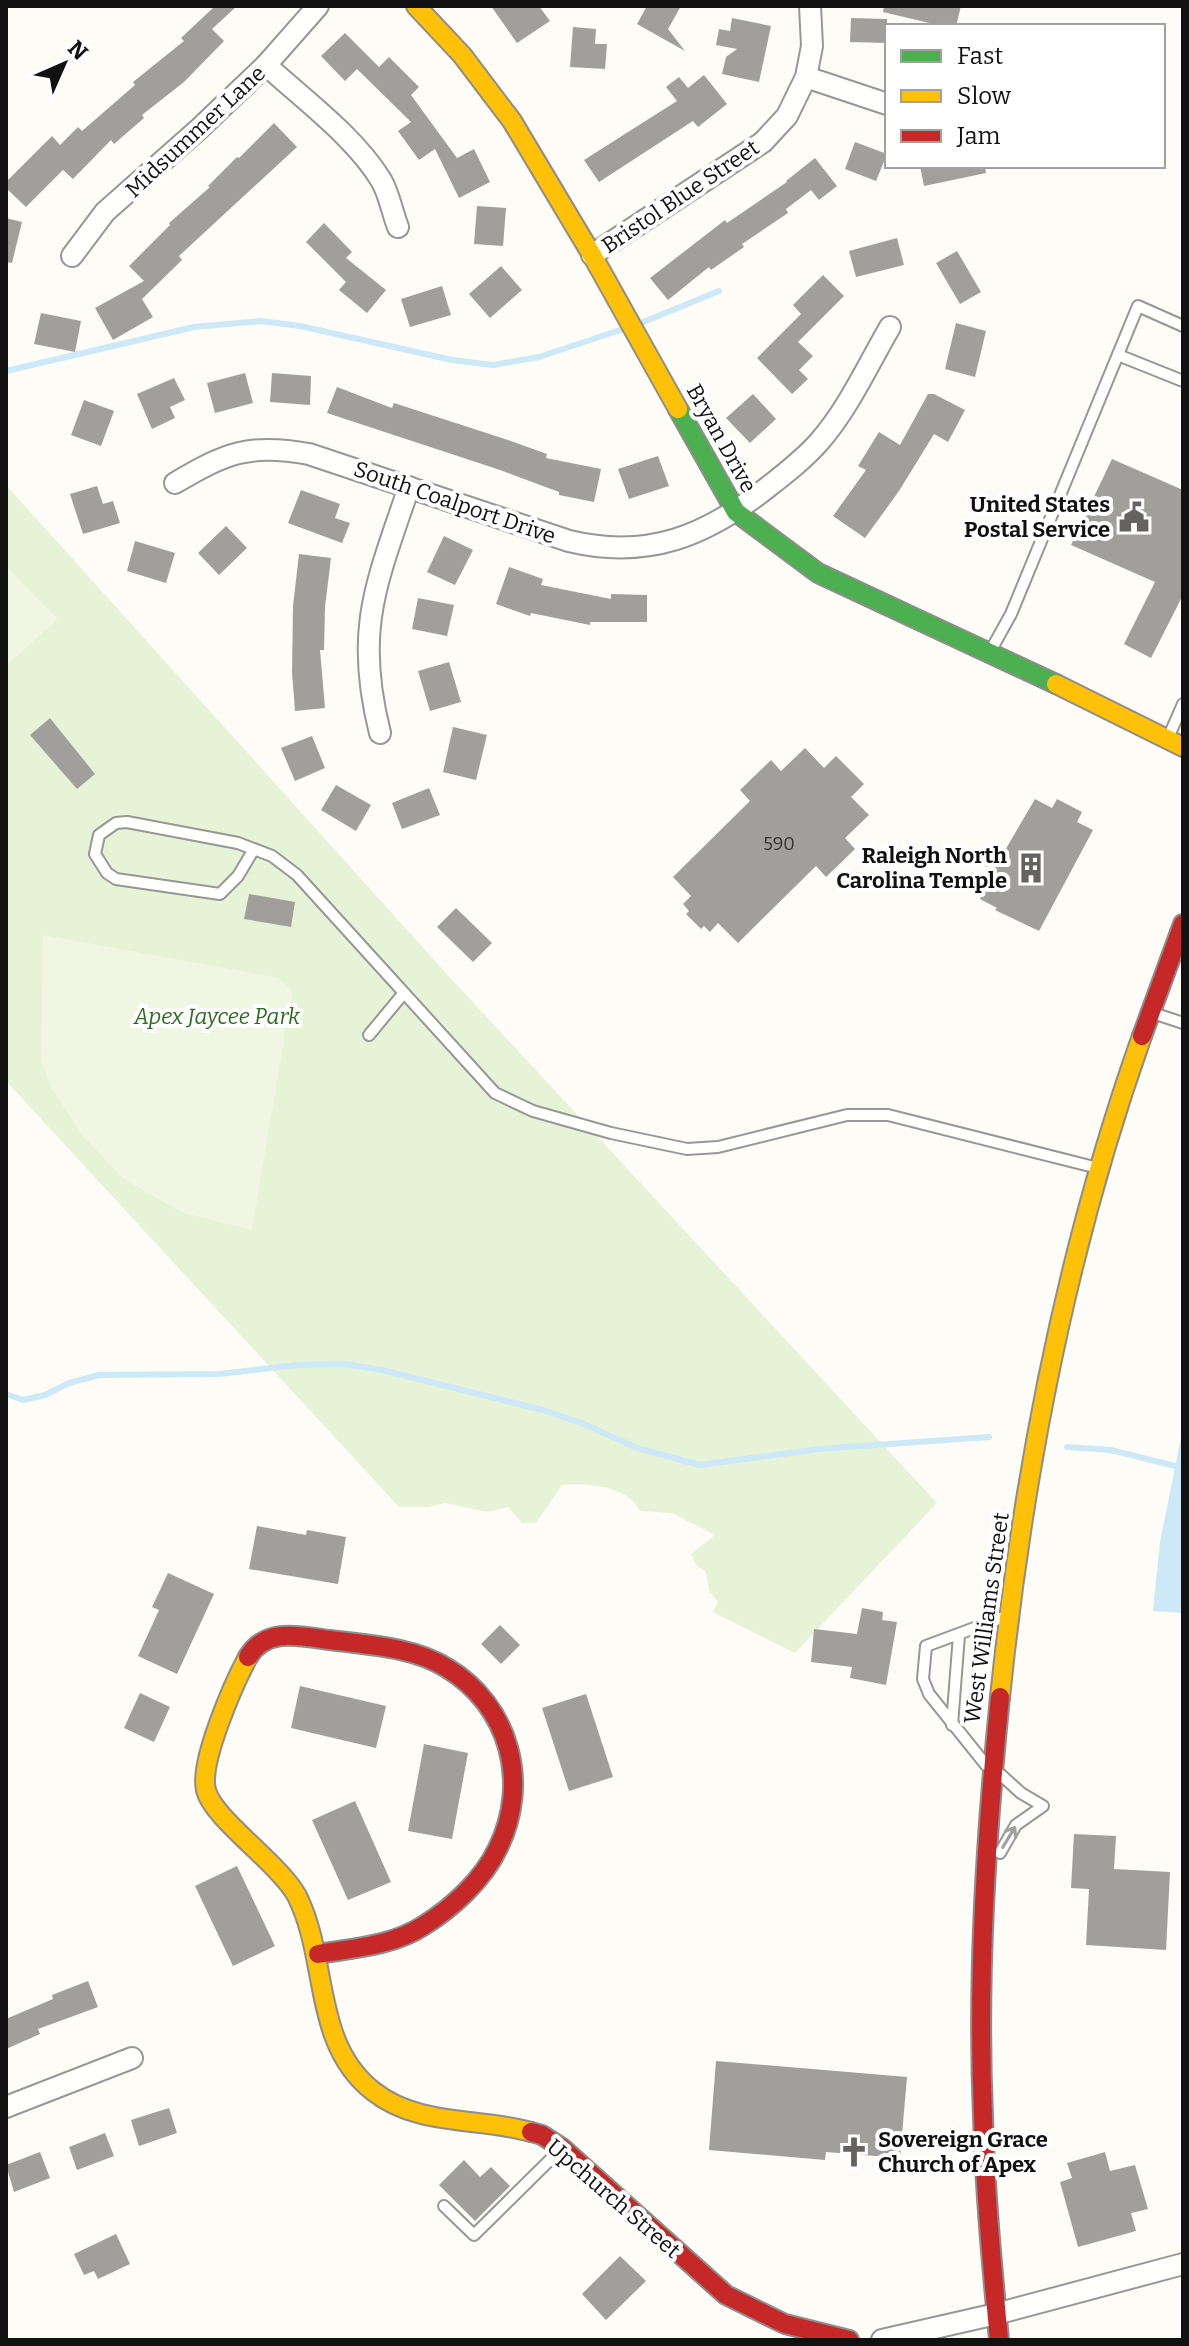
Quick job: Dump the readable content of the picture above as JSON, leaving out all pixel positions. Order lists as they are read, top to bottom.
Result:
{
  "streets": {
    "street": [
      "Midsummer Lane",
      "Bristol Blue Street",
      "Bryan Drive",
      "South Coalport Drive",
      "West Williams Street",
      "Upchurch Street"
    ]
  },
  "crossings": [
    ["Bristol Blue Street", "Bryan Drive"],
    ["Bryan Drive", "South Coalport Drive"]
  ],
  "parks": ["Apex Jaycee Park"],
  "places": {
    "public building": ["United States Postal Service"],
    "building": ["Raleigh North Carolina Temple"],
    "church": ["Sovereign Grace Church of Apex"]
  },
  "house_numbers": ["590"],
  "legend": ["Fast", "Slow", "Jam"],
  "north": "top right"
}
